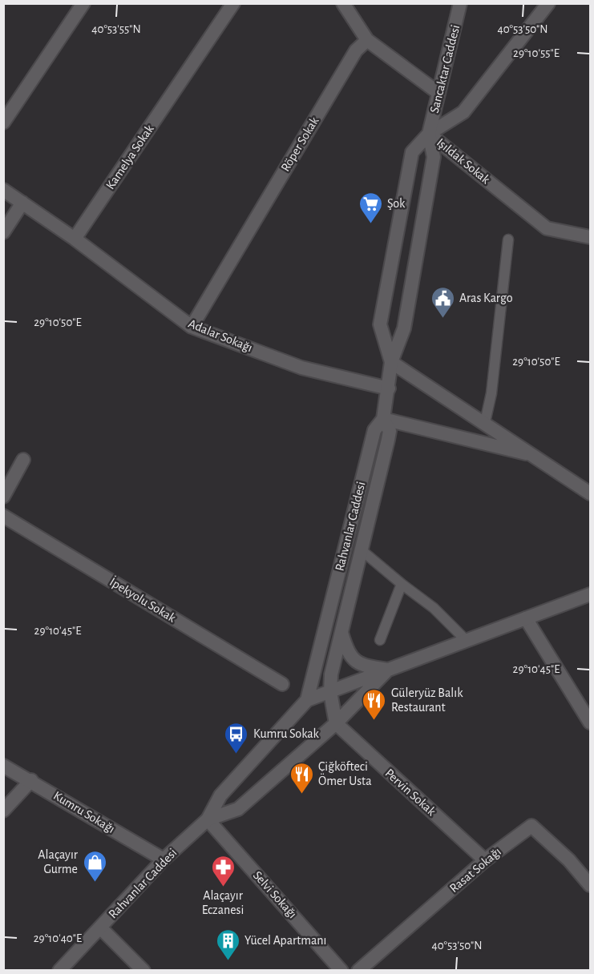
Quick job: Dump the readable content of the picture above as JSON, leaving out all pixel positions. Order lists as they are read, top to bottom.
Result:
{
  "streets": {
    "street": [
      "Sancaktar Caddesi",
      "Röper Sokak",
      "Kamelya Sokak",
      "Işıldak Sokak",
      "Adalar Sokağı",
      "Rahvanlar Caddesi",
      "İpekyolu Sokak",
      "Pervin Sokak",
      "Kumru Sokağı",
      "Rasat Sokağı",
      "Selvi Sokağı"
    ]
  },
  "crossings": [
    ["Sancaktar Caddesi", "Işıldak Sokak"],
    ["Röper Sokak", "Adalar Sokağı"],
    ["Kamelya Sokak", "Adalar Sokağı"],
    ["Rahvanlar Caddesi", "Pervin Sokak"],
    ["Rahvanlar Caddesi", "Kumru Sokağı"],
    ["Rahvanlar Caddesi", "Selvi Sokağı"],
    ["Pervin Sokak", "Rasat Sokağı"]
  ],
  "places": {
    "supermarket": ["Şok"],
    "public building": ["Aras Kargo"],
    "restaurant": ["Güleryüz Balık Restaurant", "Çiğköfteci Ömer Usta"],
    "bus stop": ["Kumru Sokak"],
    "shop": ["Alaçayır Gurme"],
    "pharmacy": ["Alaçayır Eczanesi"],
    "building": ["Yücel Apartmanı"]
  },
  "coordinates": [
    "40°53'55\"N",
    "40°53'50\"N",
    "29°10'55\"E",
    "29°10'50\"E",
    "29°10'45\"E",
    "29°10'40\"E"
  ]
}
